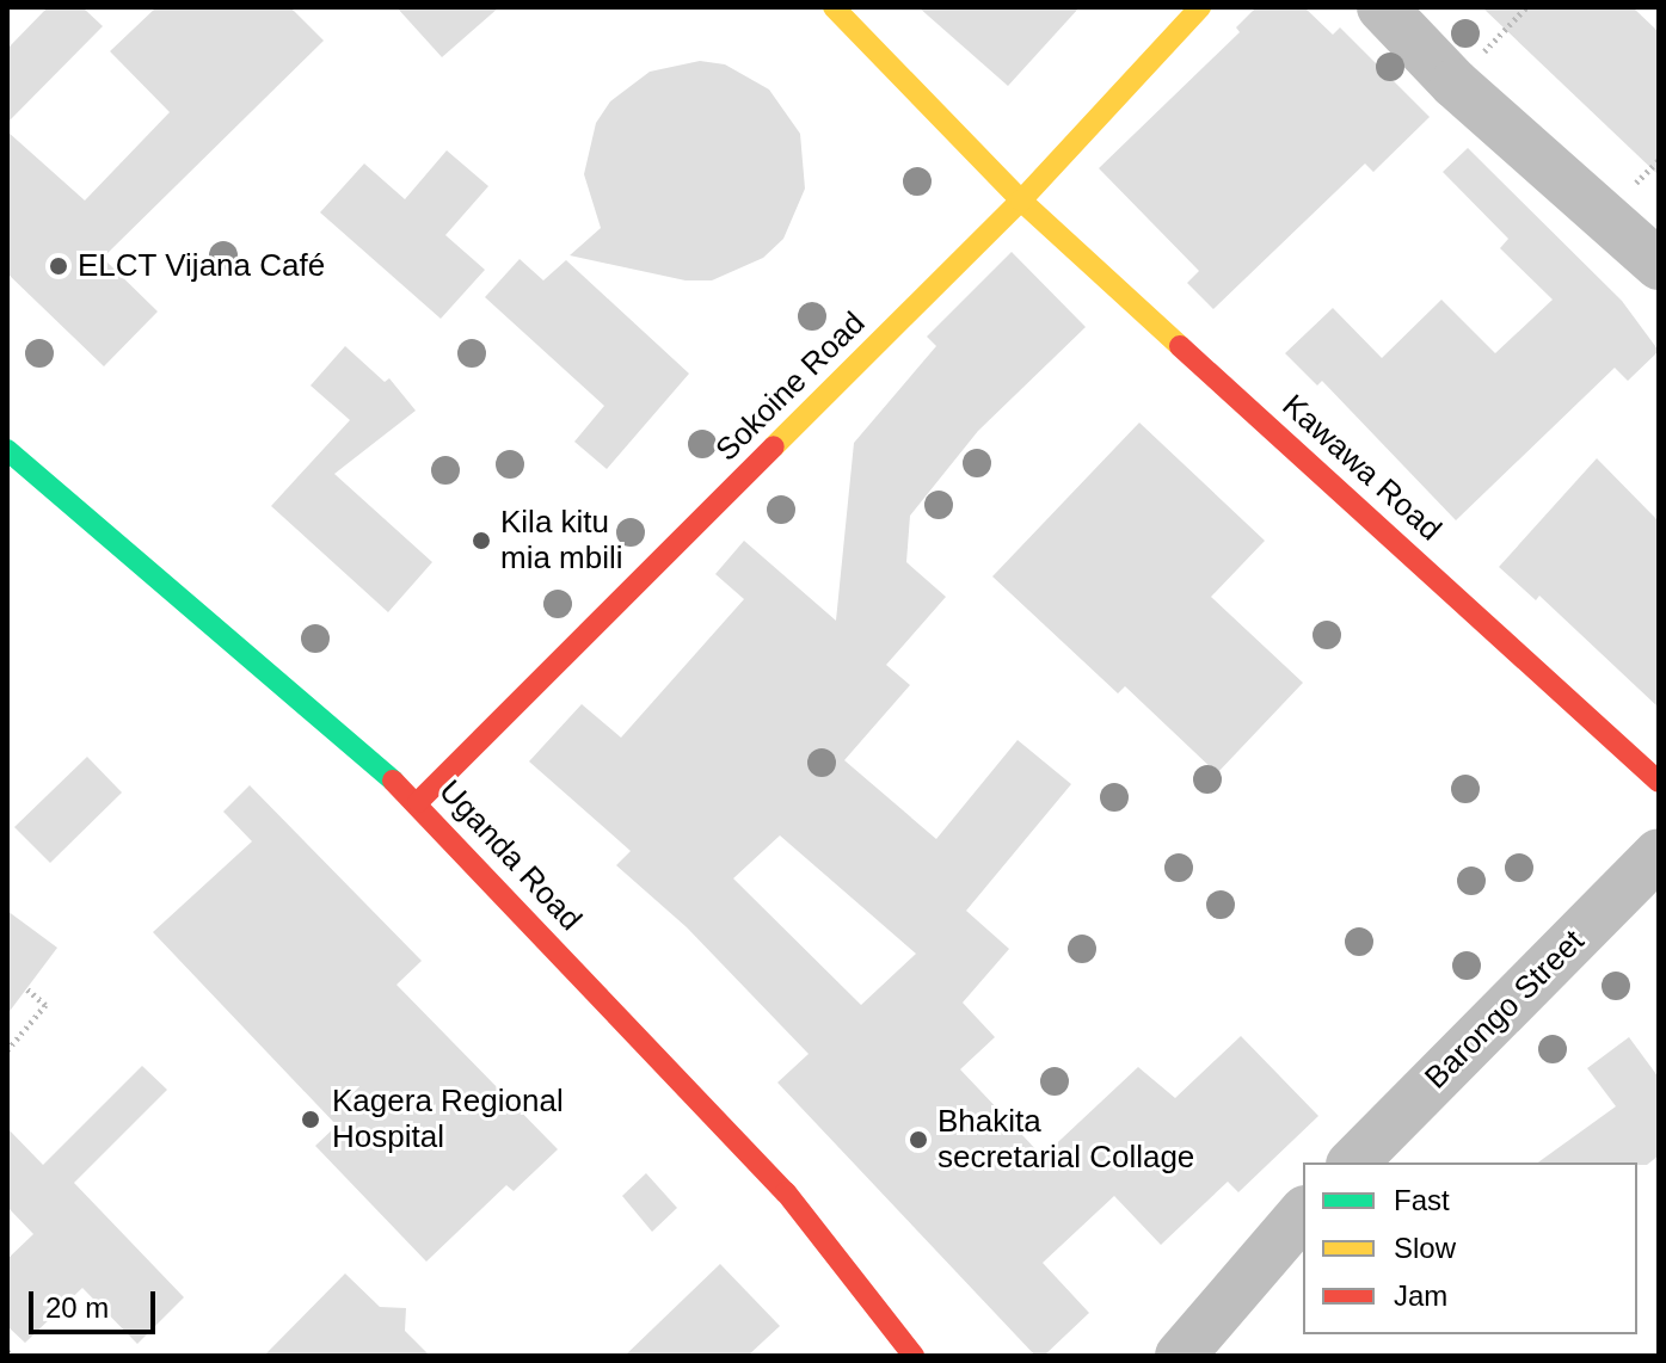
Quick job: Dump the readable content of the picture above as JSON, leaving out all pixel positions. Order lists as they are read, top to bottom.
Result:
{
  "streets": {
    "street": [
      "Sokoine Road",
      "Kawawa Road",
      "Uganda Road",
      "Barongo Street"
    ]
  },
  "crossings": [
    ["Sokoine Road", "Kawawa Road"],
    ["Sokoine Road", "Uganda Road"]
  ],
  "places": [
    "ELCT Vijana Café",
    "Kila kitu mia mbili",
    "Kagera Regional Hospital",
    "Bhakita secretarial Collage"
  ],
  "legend": ["Fast", "Slow", "Jam"],
  "scale_bar": "20 m"
}
